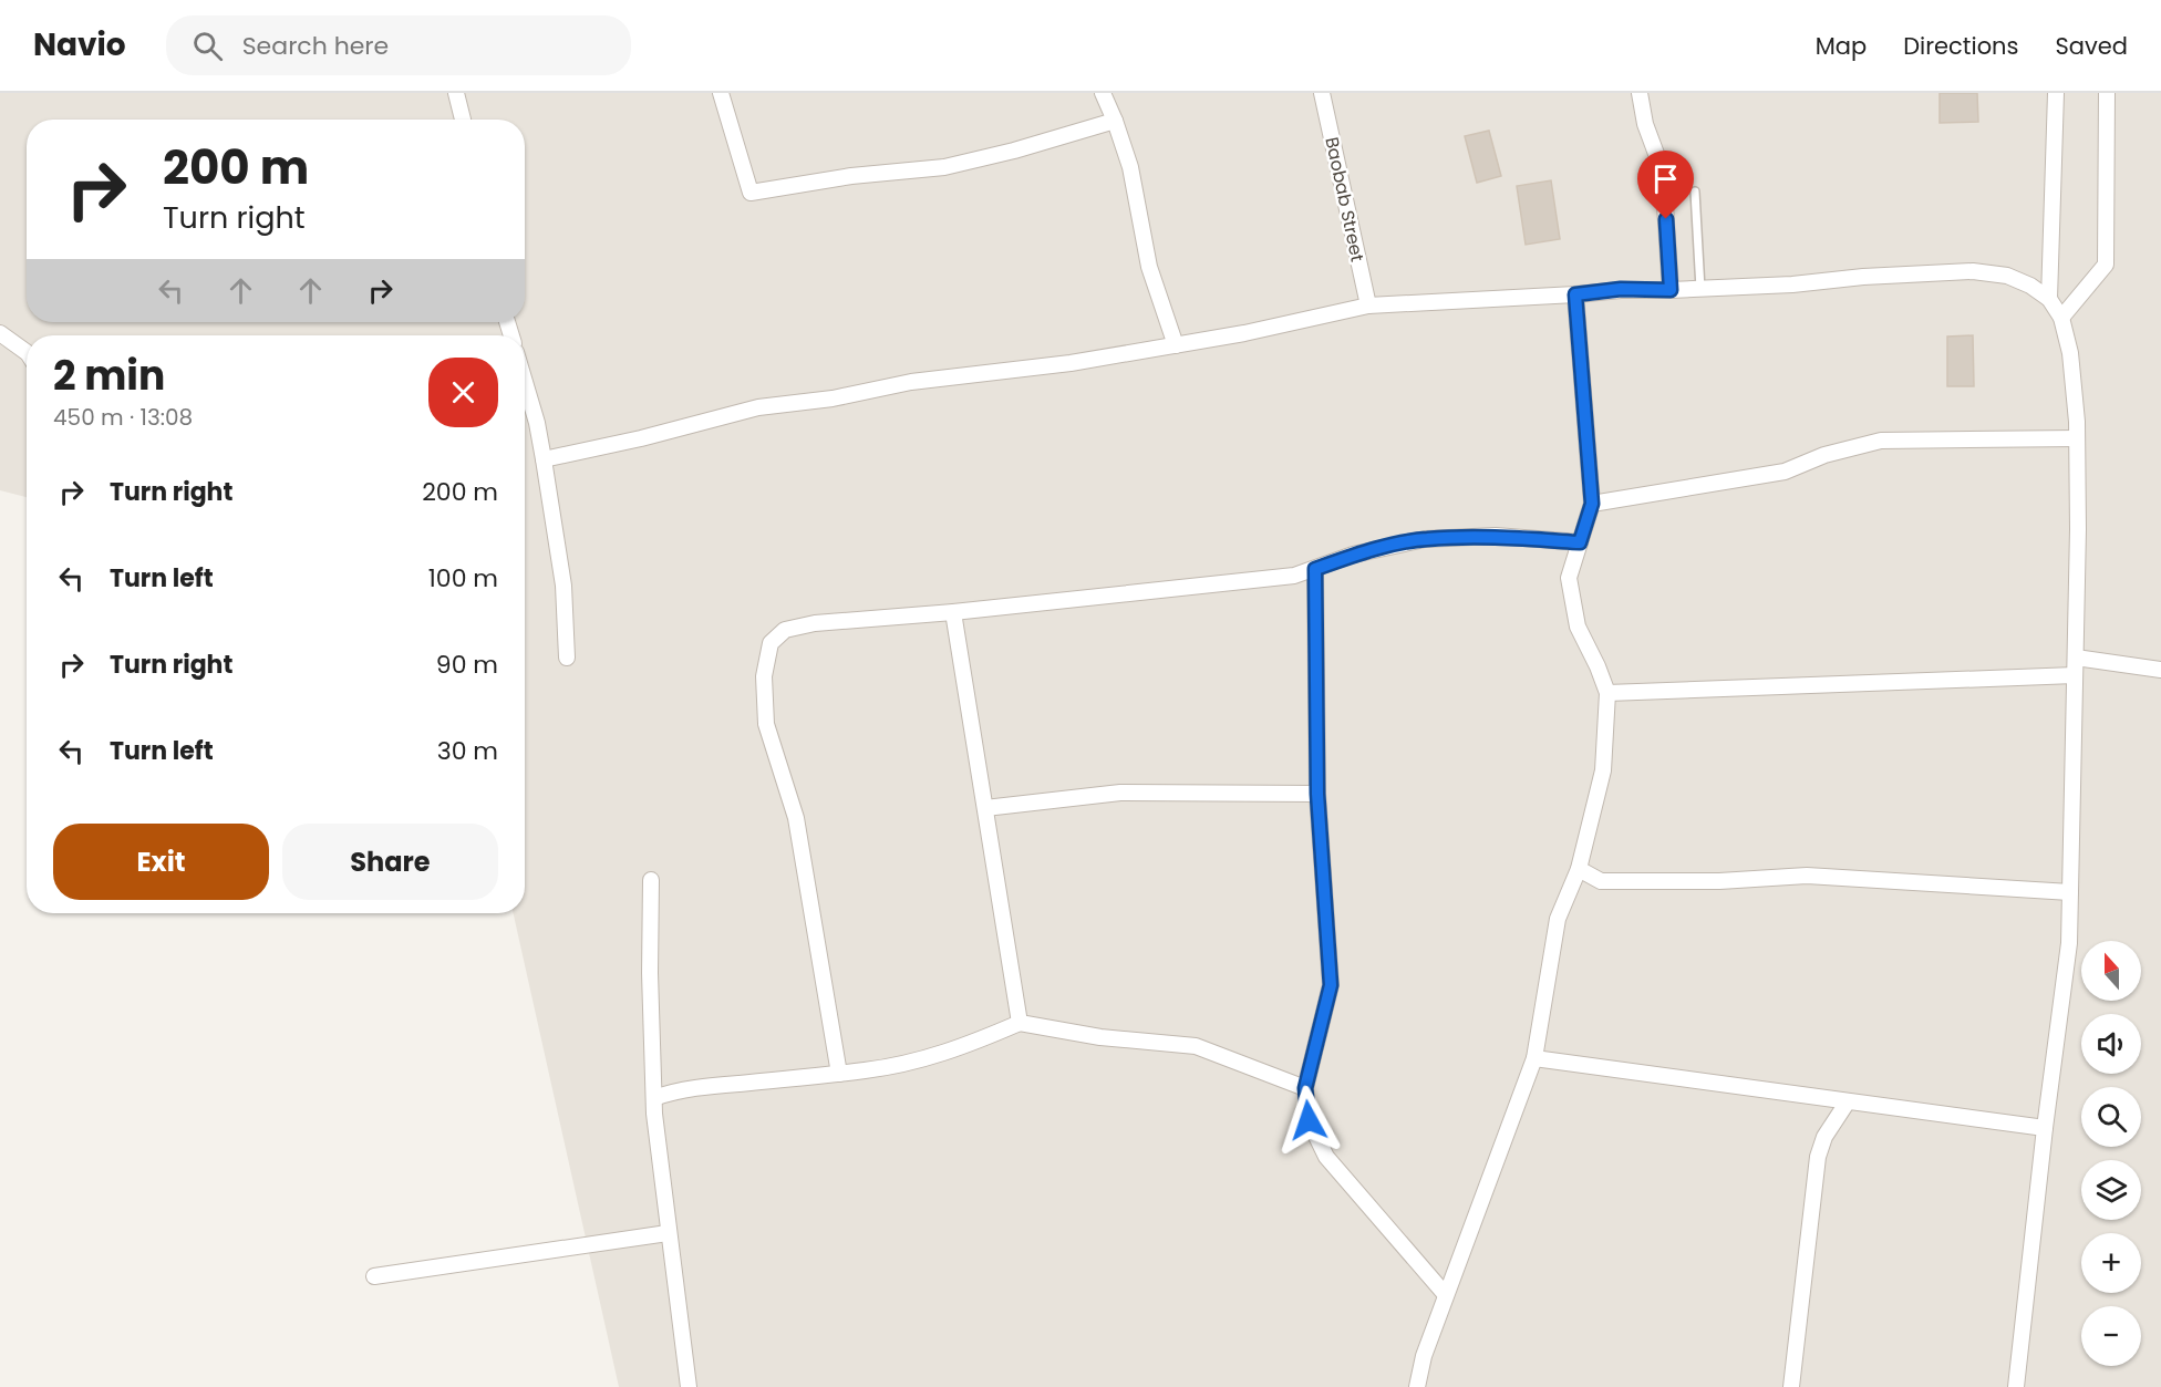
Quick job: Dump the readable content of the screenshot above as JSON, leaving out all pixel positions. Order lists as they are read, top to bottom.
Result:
{
  "streets": {
    "street": ["Baobab Street"]
  },
  "north": "top",
  "page": {
    "header": "Navio",
    "search": "Search here",
    "nav": ["Map", "Directions", "Saved"],
    "turn": ["200 m", "Turn right"],
    "heading": ["2 min", "450 m · 13:08"],
    "list": [
      {
        "name": "Turn right",
        "value": "200 m"
      },
      {
        "name": "Turn left",
        "value": "100 m"
      },
      {
        "name": "Turn right",
        "value": "90 m"
      },
      {
        "name": "Turn left",
        "value": "30 m"
      }
    ],
    "buttons": ["Exit", "Share"],
    "map_buttons": ["+", "−"]
  }
}
